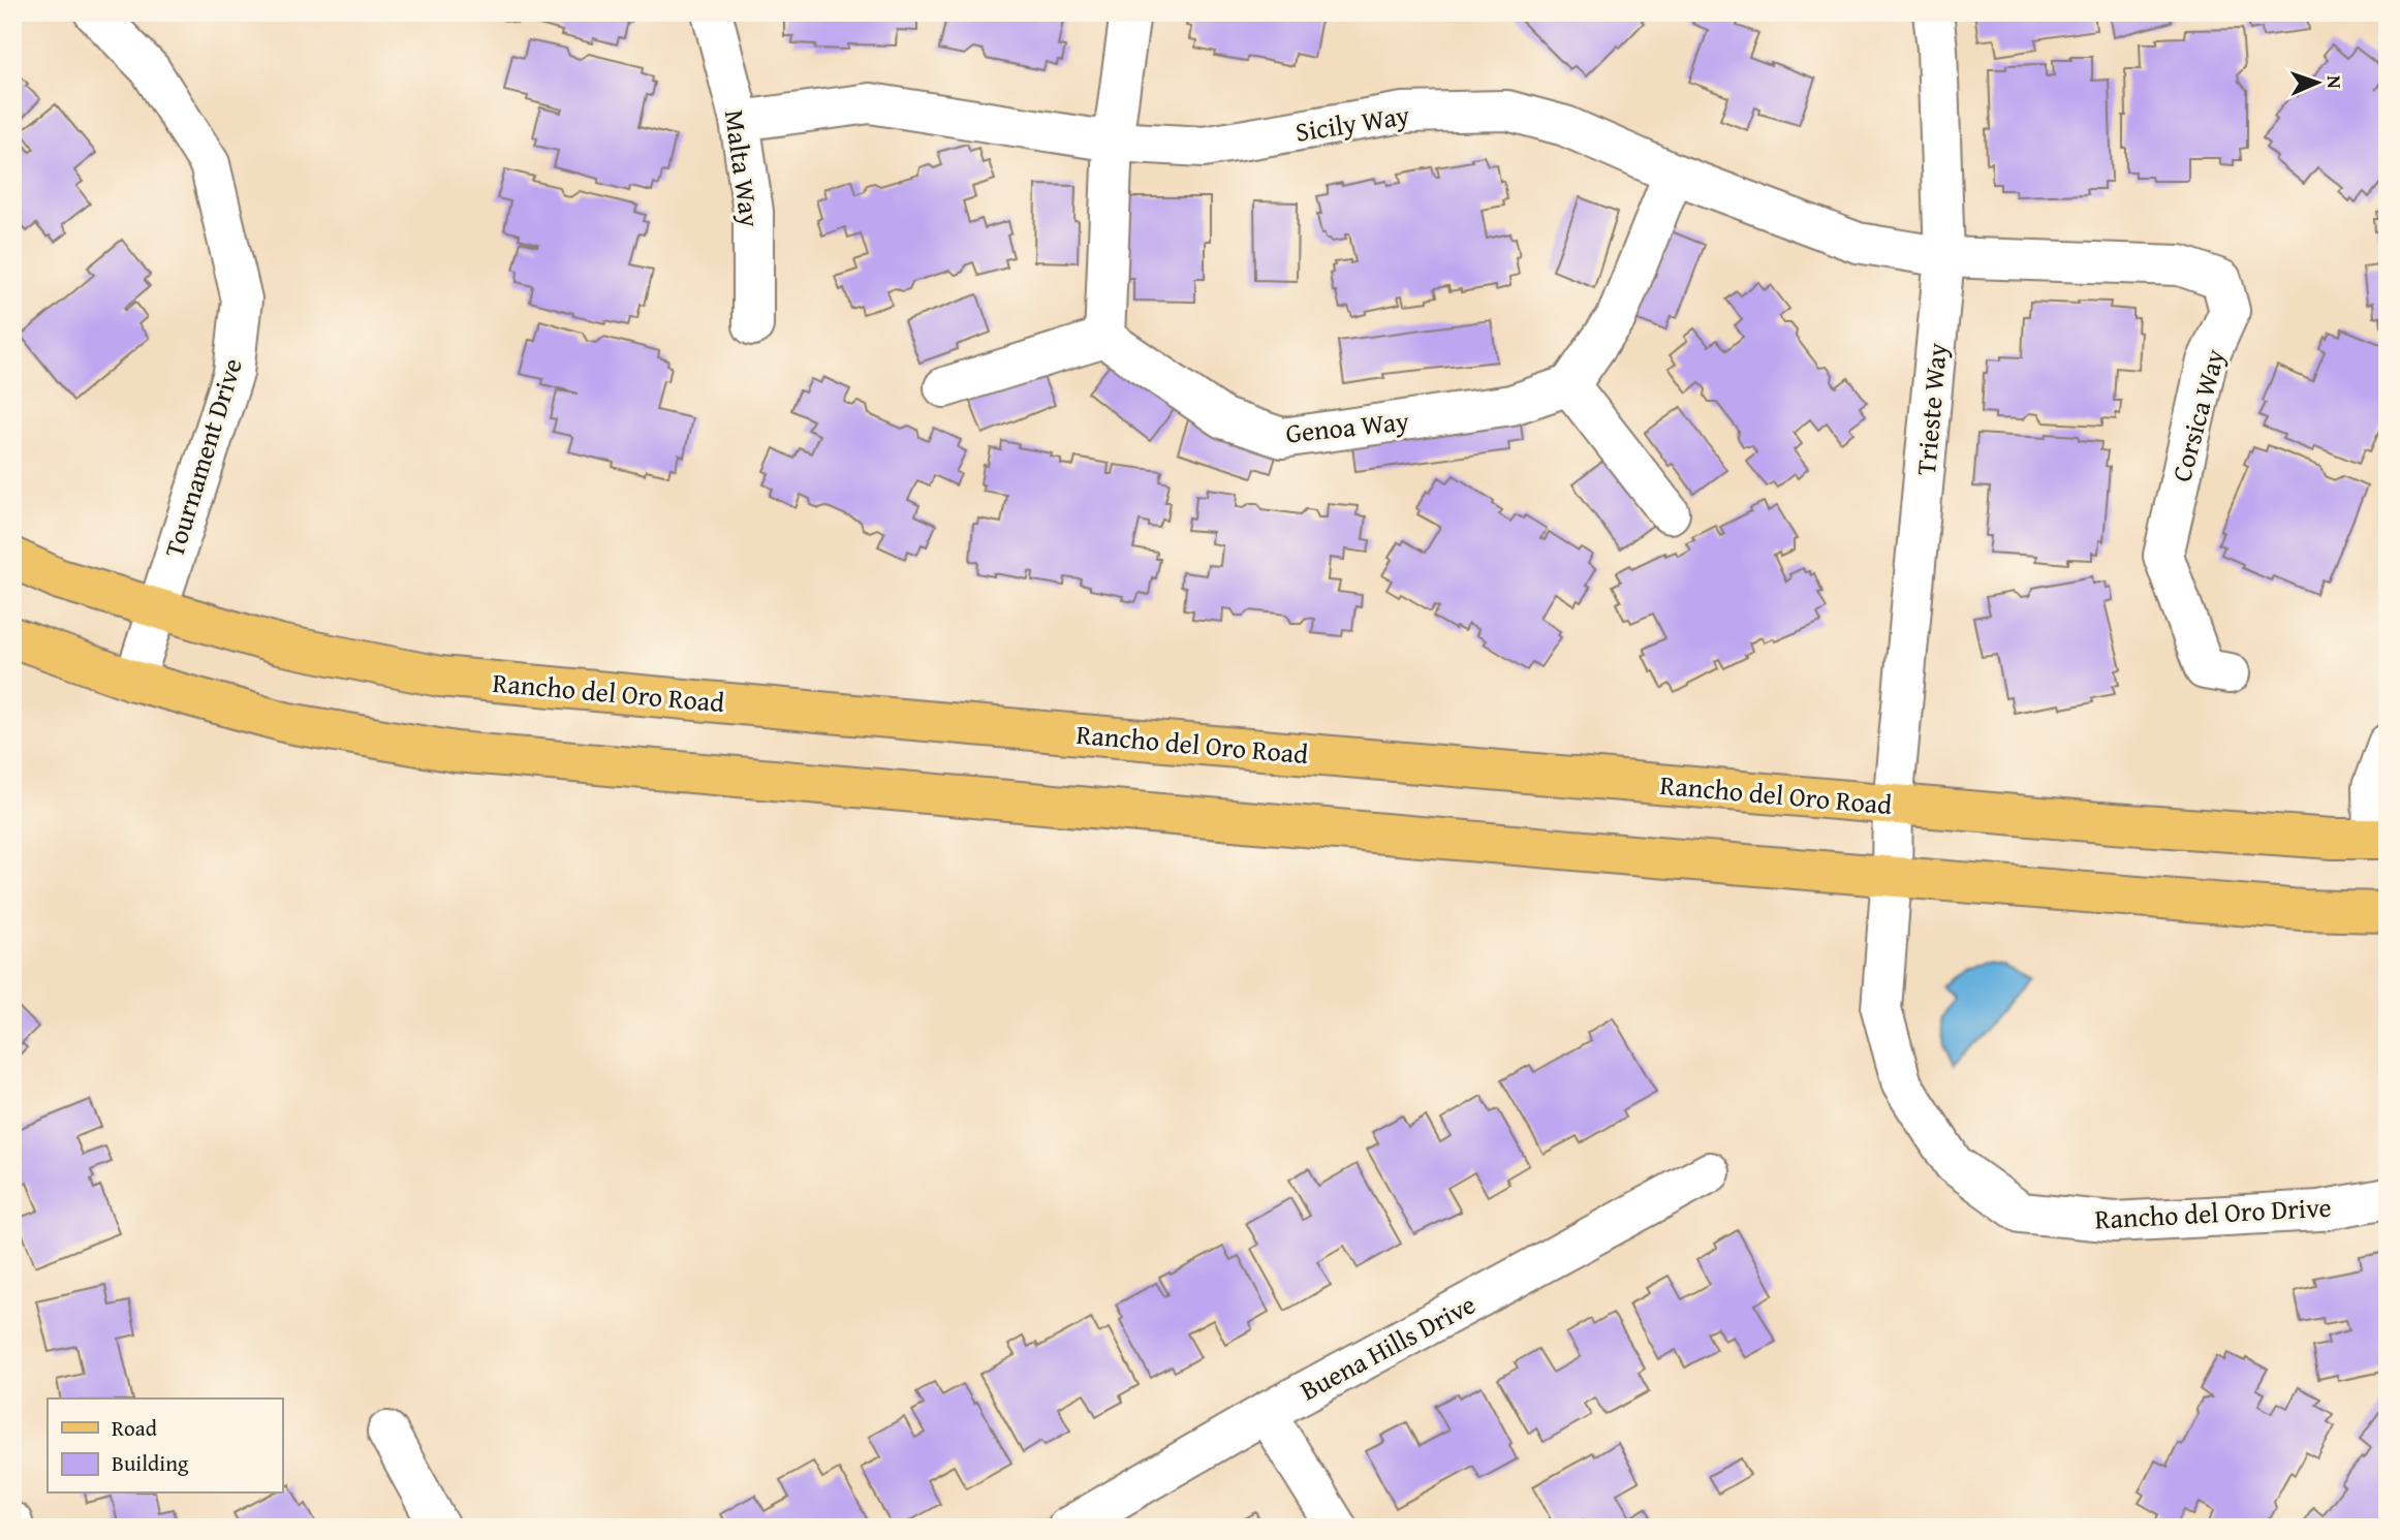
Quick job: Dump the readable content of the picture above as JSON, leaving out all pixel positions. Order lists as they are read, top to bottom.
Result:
{
  "streets": {
    "main road": ["Rancho del Oro Road"],
    "street": [
      "Sicily Way",
      "Malta Way",
      "Trieste Way",
      "Corsica Way",
      "Genoa Way",
      "Tournament Drive",
      "Rancho del Oro Drive",
      "Buena Hills Drive"
    ]
  },
  "crossings": [
    ["Sicily Way", "Malta Way"],
    ["Sicily Way", "Trieste Way"],
    ["Sicily Way", "Corsica Way"],
    ["Trieste Way", "Corsica Way"],
    ["Trieste Way", "Rancho del Oro Road"],
    ["Trieste Way", "Rancho del Oro Drive"],
    ["Tournament Drive", "Rancho del Oro Road"],
    ["Rancho del Oro Road", "Rancho del Oro Drive"]
  ],
  "legend": ["Road", "Building"],
  "north": "right"
}
